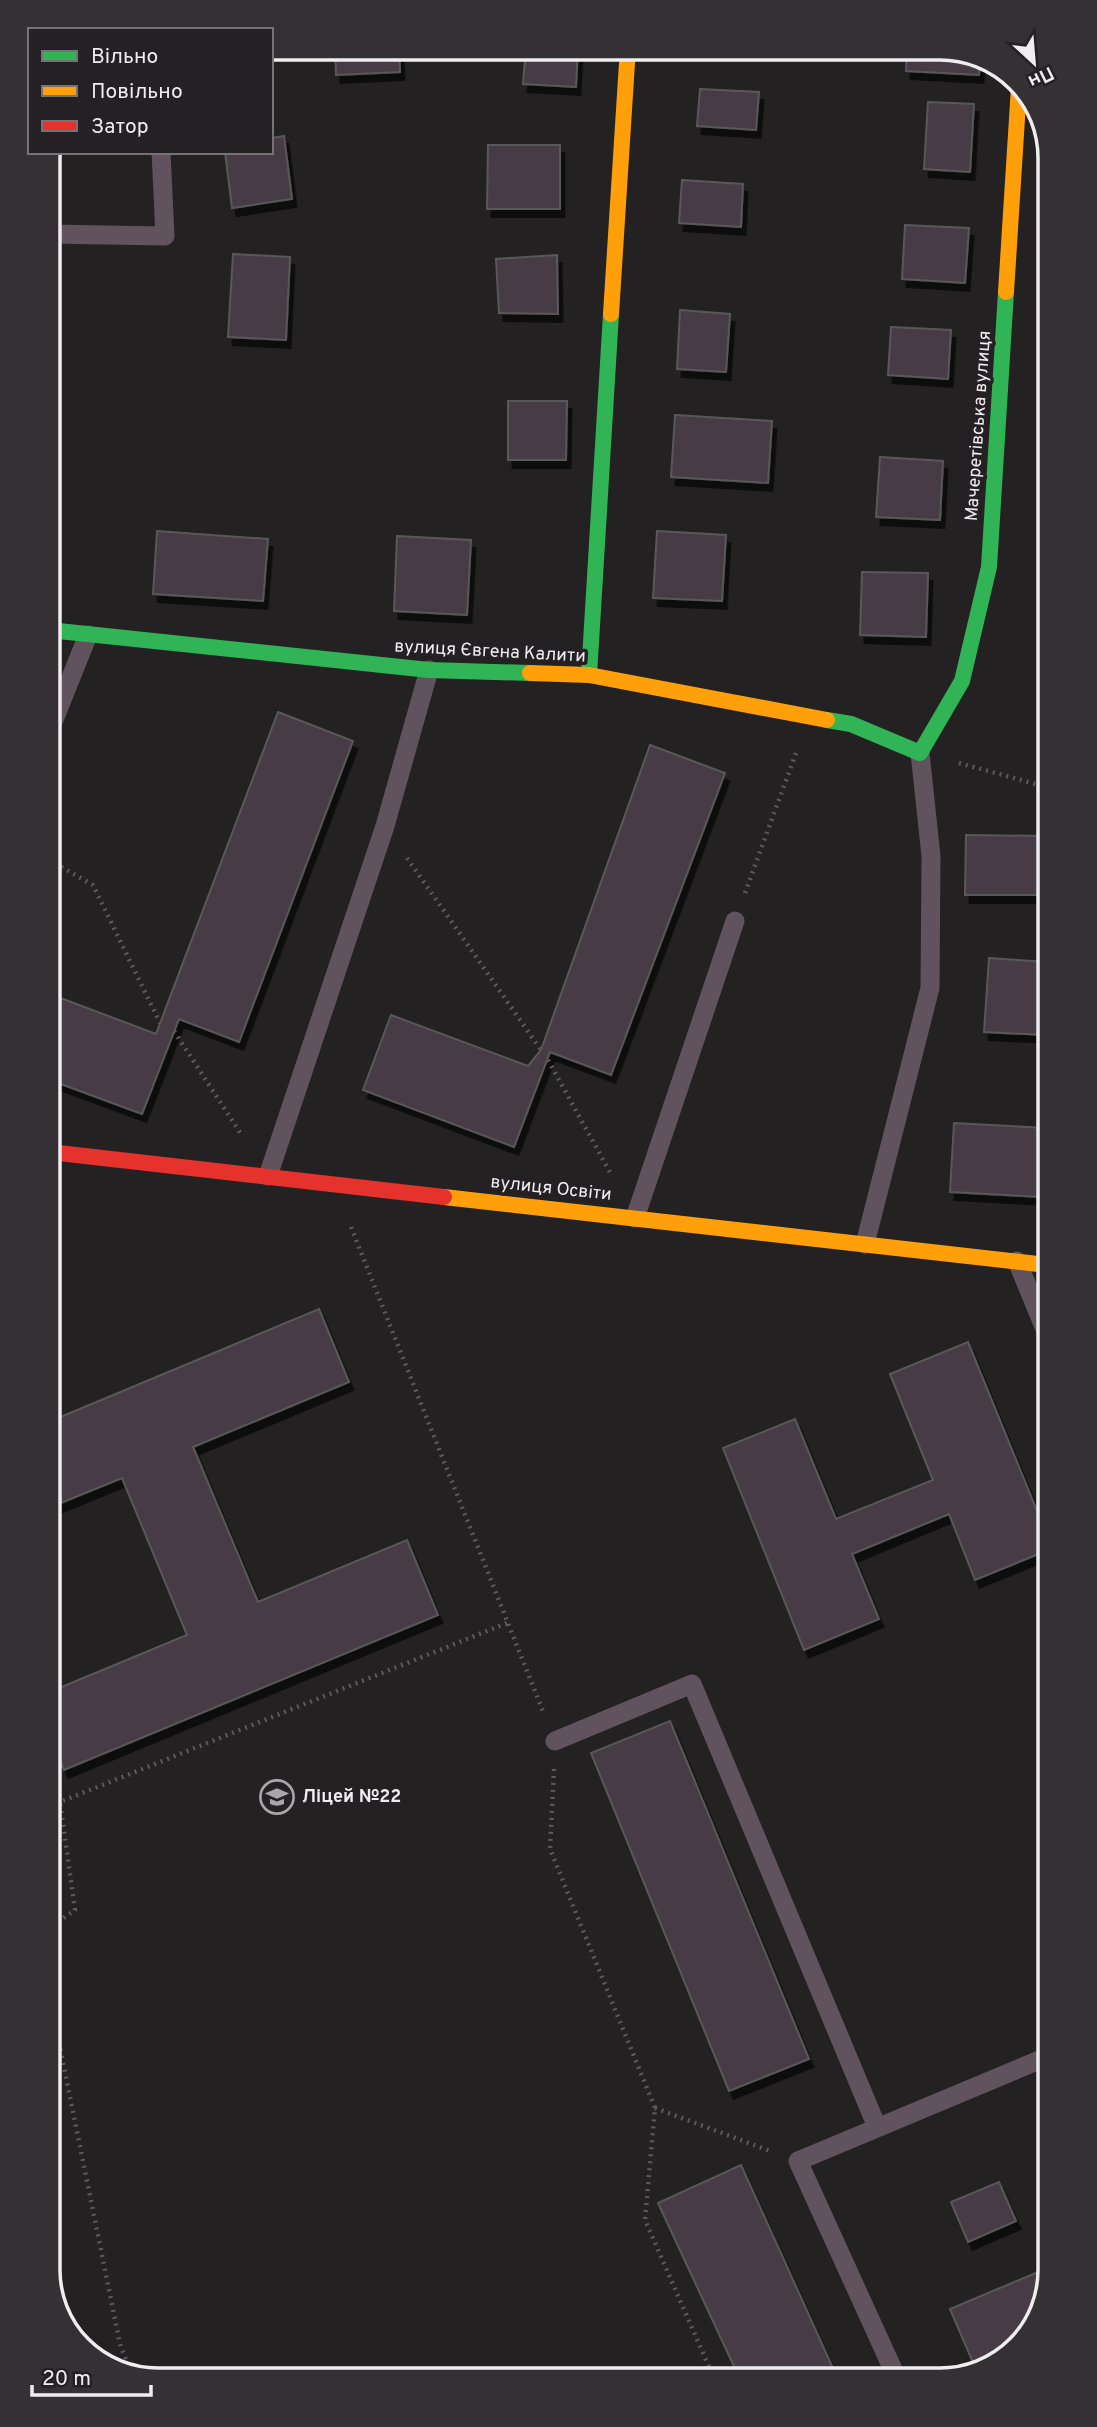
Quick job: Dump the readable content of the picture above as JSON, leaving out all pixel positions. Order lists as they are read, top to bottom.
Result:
{
  "streets": {
    "street": ["Мачеретівська вулиця", "вулиця Євгена Калити", "вулиця Освіти"]
  },
  "crossings": [
    ["Мачеретівська вулиця", "вулиця Євгена Калити"]
  ],
  "places": {
    "school or university": ["Ліцей №22"]
  },
  "legend": ["Вільно", "Повільно", "Затор"],
  "scale_bar": "20 m",
  "north": "bottom right"
}
